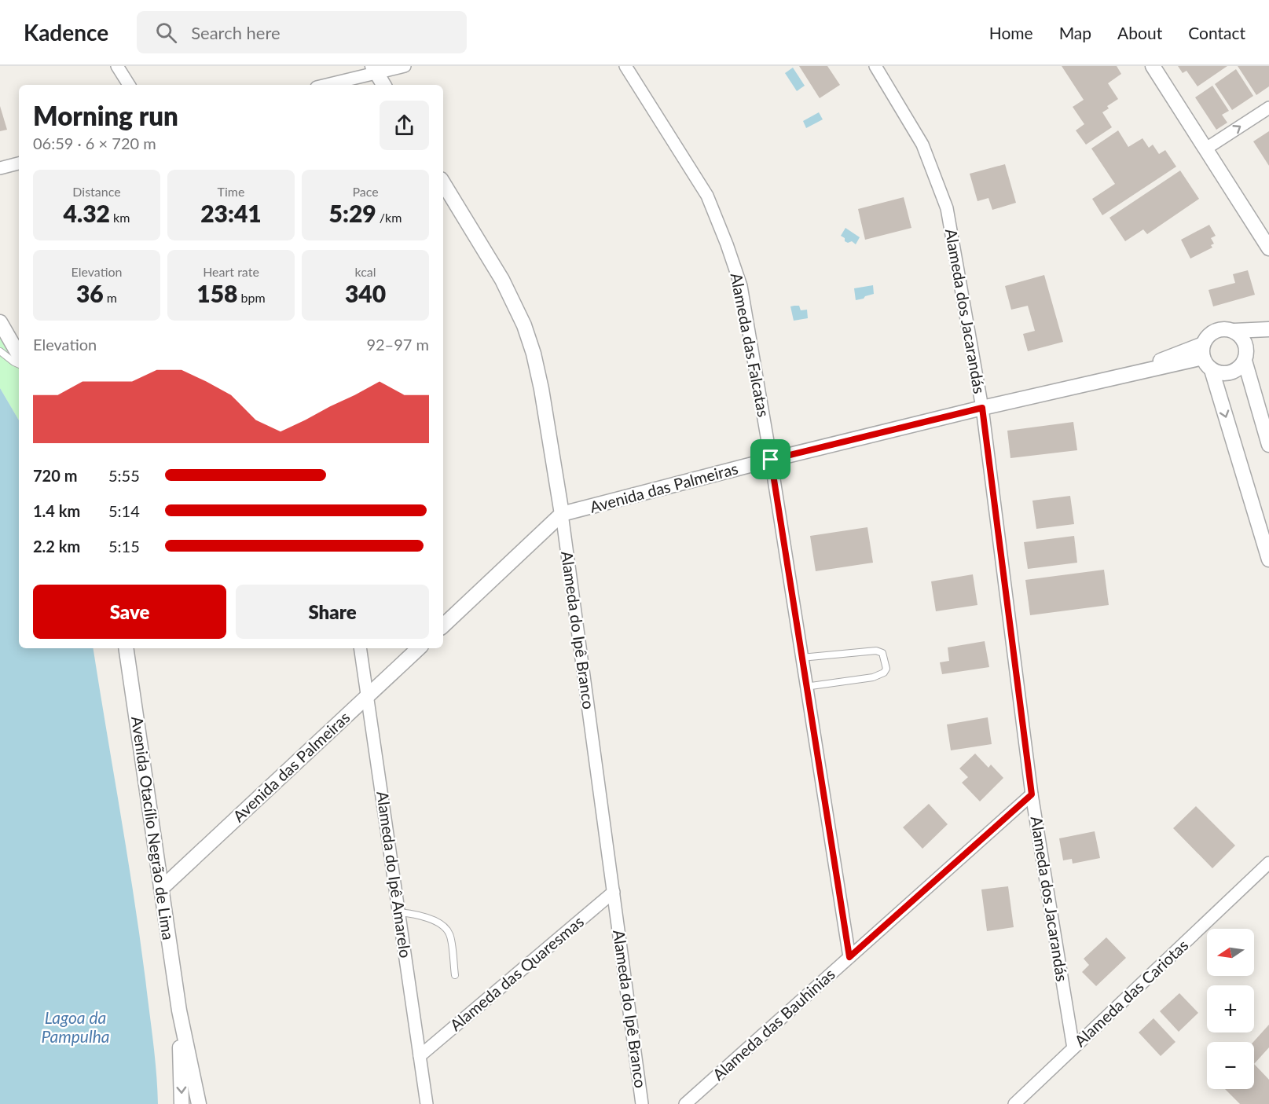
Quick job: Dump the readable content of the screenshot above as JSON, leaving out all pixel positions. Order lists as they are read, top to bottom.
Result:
{
  "streets": {
    "street": [
      "Alameda dos Jacarandás",
      "Alameda das Falcatas",
      "Avenida das Palmeiras",
      "Alameda do Ipê Branco",
      "Avenida Otacílio Negrão de Lima",
      "Alameda do Ipê Amarelo",
      "Alameda das Quaresmas",
      "Alameda das Cariotas",
      "Alameda das Bauhinias"
    ]
  },
  "crossings": [
    ["Alameda dos Jacarandás", "Avenida das Palmeiras"],
    ["Alameda dos Jacarandás", "Alameda das Cariotas"],
    ["Alameda dos Jacarandás", "Alameda das Bauhinias"],
    ["Alameda das Falcatas", "Avenida das Palmeiras"],
    ["Alameda das Falcatas", "Alameda das Bauhinias"],
    ["Avenida das Palmeiras", "Alameda do Ipê Branco"],
    ["Avenida das Palmeiras", "Avenida Otacílio Negrão de Lima"],
    ["Avenida das Palmeiras", "Alameda do Ipê Amarelo"],
    ["Alameda do Ipê Branco", "Alameda das Quaresmas"],
    ["Alameda do Ipê Amarelo", "Alameda das Quaresmas"]
  ],
  "water": ["Lagoa da Pampulha"],
  "north": "left",
  "page": {
    "header": "Kadence",
    "search": "Search here",
    "nav": [
      "Home",
      "Map",
      "About",
      "Contact"
    ],
    "heading": ["Morning run", "06:59 · 6 × 720 m"],
    "stats": [
      ["Distance", "4.32 km"],
      ["Time", "23:41"],
      ["Pace", "5:29 /km"],
      ["Elevation", "36 m"],
      ["Heart rate", "158 bpm"],
      ["kcal", "340"]
    ],
    "chart": ["Elevation", "92–97 m"],
    "list": [
      {
        "name": "720 m",
        "note": "5:55"
      },
      {
        "name": "1.4 km",
        "note": "5:14"
      },
      {
        "name": "2.2 km",
        "note": "5:15"
      }
    ],
    "buttons": ["Save", "Share"],
    "map_buttons": ["+", "−"]
  }
}
